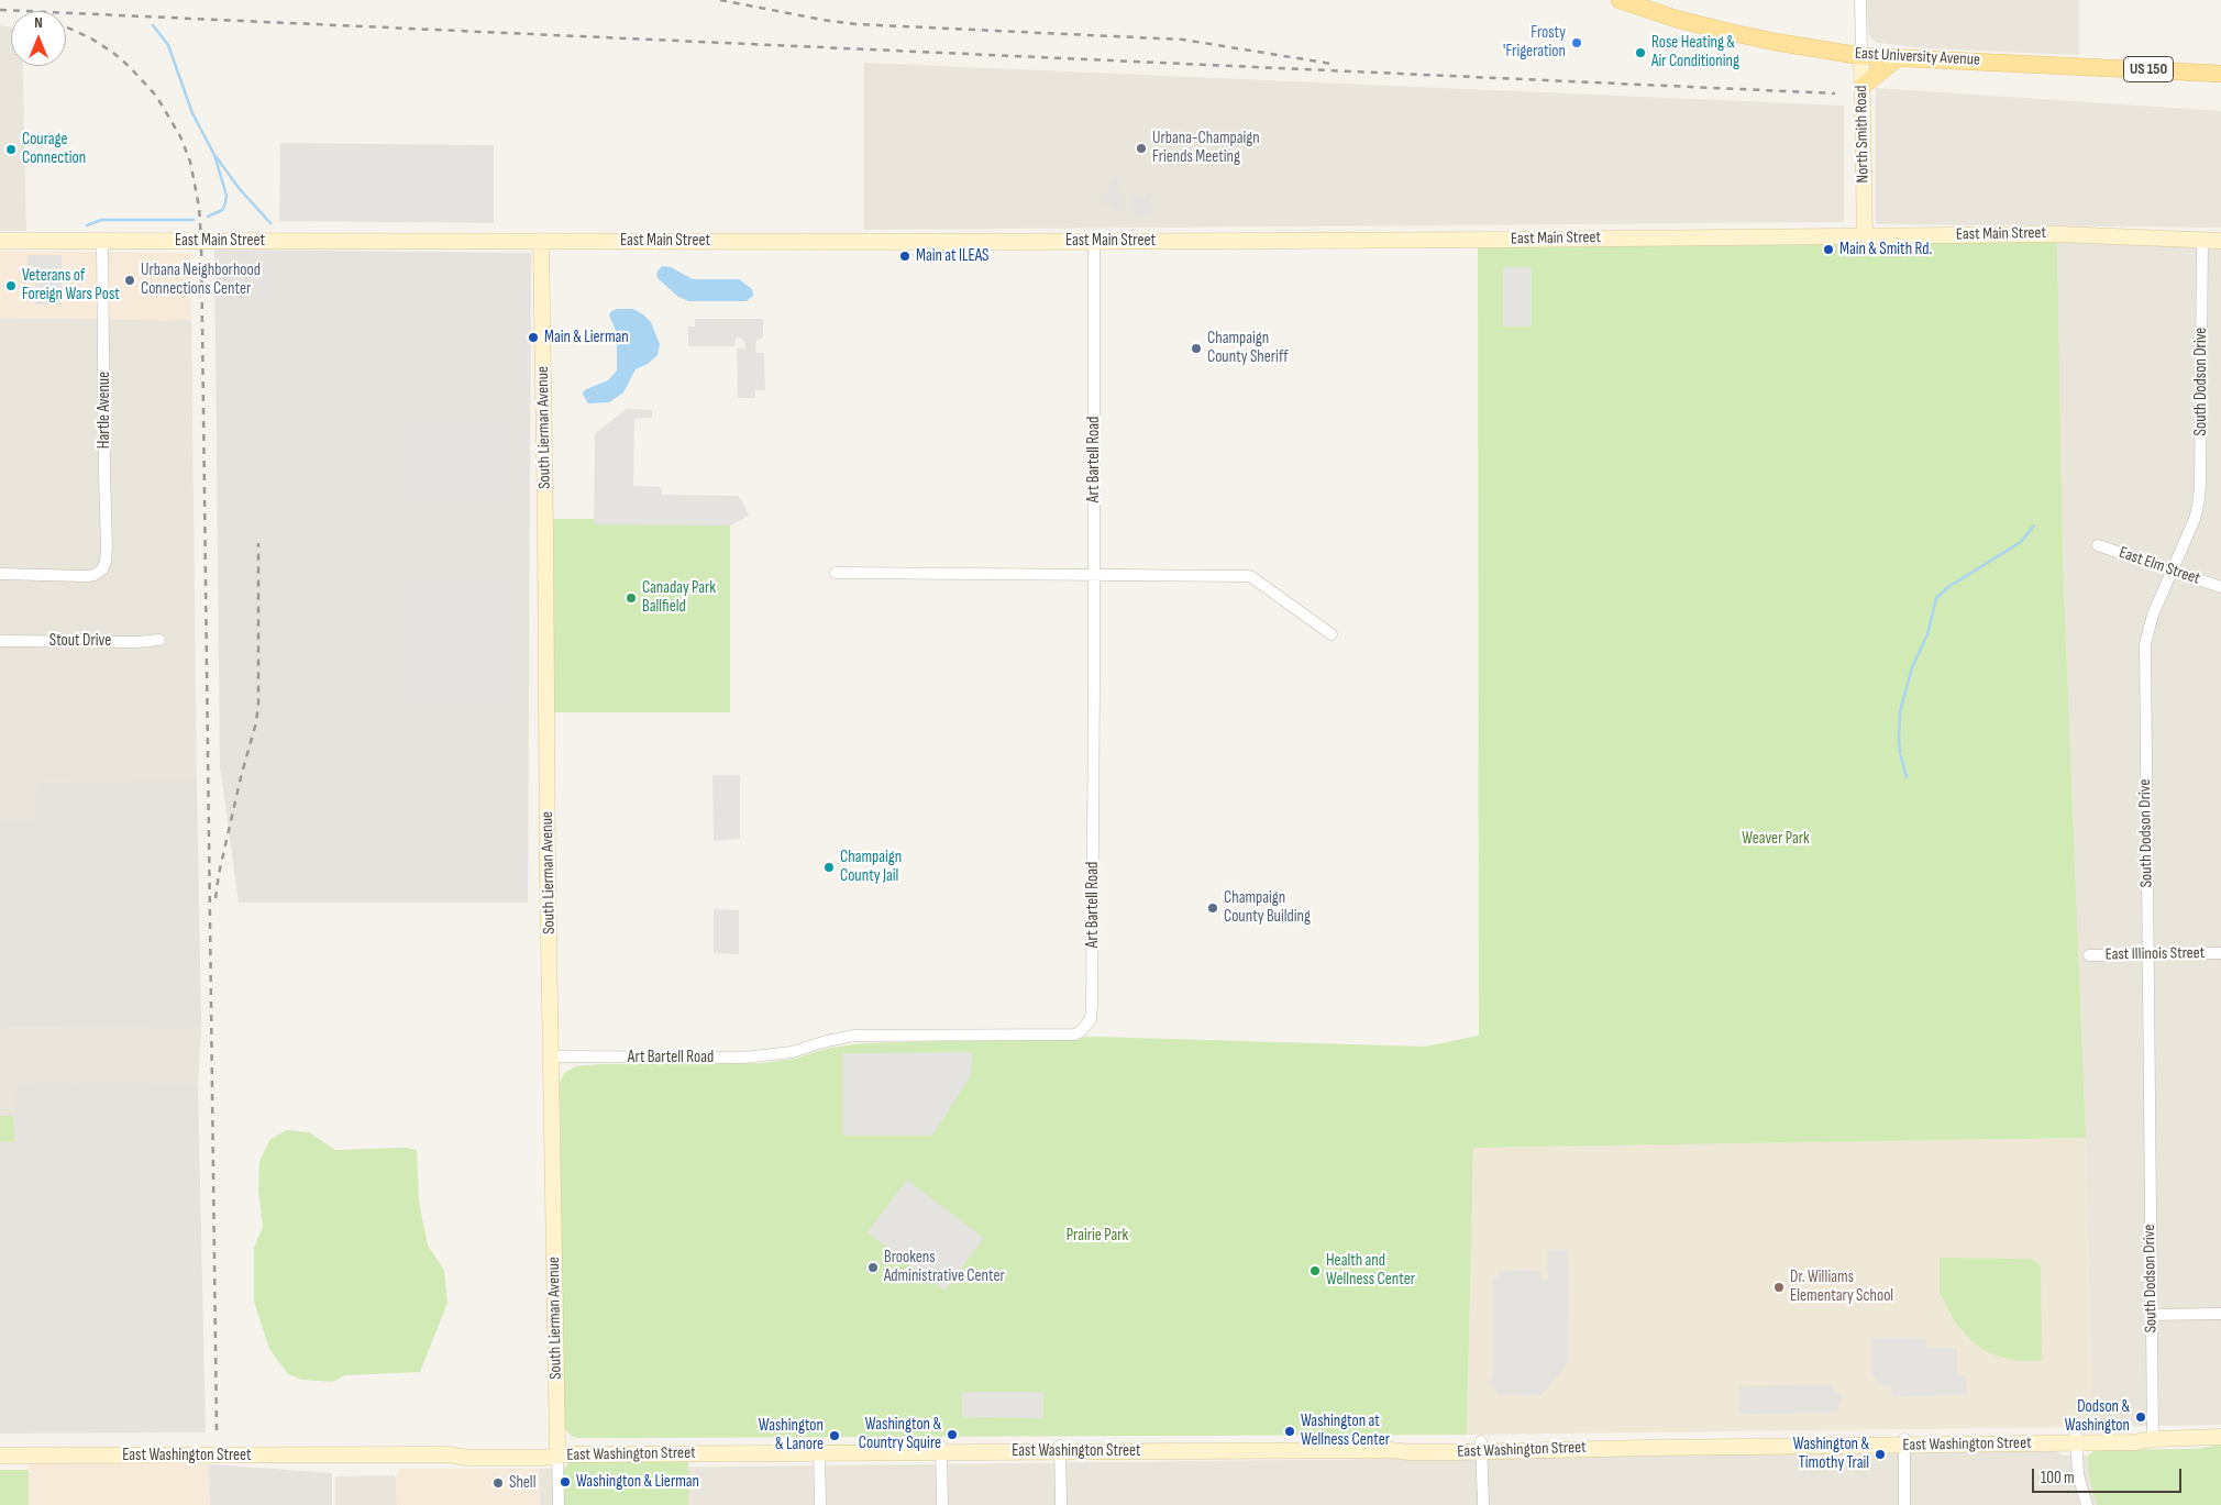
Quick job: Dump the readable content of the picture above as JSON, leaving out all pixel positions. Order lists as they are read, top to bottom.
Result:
{
  "streets": {
    "main road": [
      "East University Avenue",
      "US 150",
      "North Smith Road",
      "East Main Street",
      "South Lierman Avenue",
      "East Washington Street"
    ],
    "street": [
      "South Dodson Drive",
      "Hartle Avenue",
      "Art Bartell Road",
      "East Elm Street",
      "Stout Drive",
      "East Illinois Street"
    ]
  },
  "crossings": [
    ["East University Avenue", "North Smith Road"],
    ["North Smith Road", "East Main Street"],
    ["East Main Street", "South Dodson Drive"],
    ["East Main Street", "Hartle Avenue"],
    ["East Main Street", "South Lierman Avenue"],
    ["East Main Street", "Art Bartell Road"],
    ["South Dodson Drive", "East Elm Street"],
    ["South Dodson Drive", "East Illinois Street"],
    ["South Dodson Drive", "East Washington Street"],
    ["South Lierman Avenue", "Art Bartell Road"],
    ["South Lierman Avenue", "East Washington Street"]
  ],
  "parks": ["Weaver Park", "Prairie Park"],
  "places": [
    "Frosty 'Frigeration",
    "Rose Heating & Air Conditioning",
    "Urbana-Champaign Friends Meeting",
    "Courage Connection",
    "Main & Smith Rd.",
    "Main at ILEAS",
    "Urbana Neighborhood Connections Center",
    "Veterans of Foreign Wars Post",
    "Main & Lierman",
    "Champaign County Sheriff",
    "Canaday Park Ballfield",
    "Champaign County Jail",
    "Champaign County Building",
    "Brookens Administrative Center",
    "Health and Wellness Center",
    "Dr. Williams Elementary School",
    "Dodson & Washington",
    "Washington at Wellness Center",
    "Washington & Country Squire",
    "Washington & Lanore",
    "Washington & Timothy Trail",
    "Washington & Lierman",
    "Shell"
  ],
  "scale_bar": "100 m",
  "north": "top"
}
